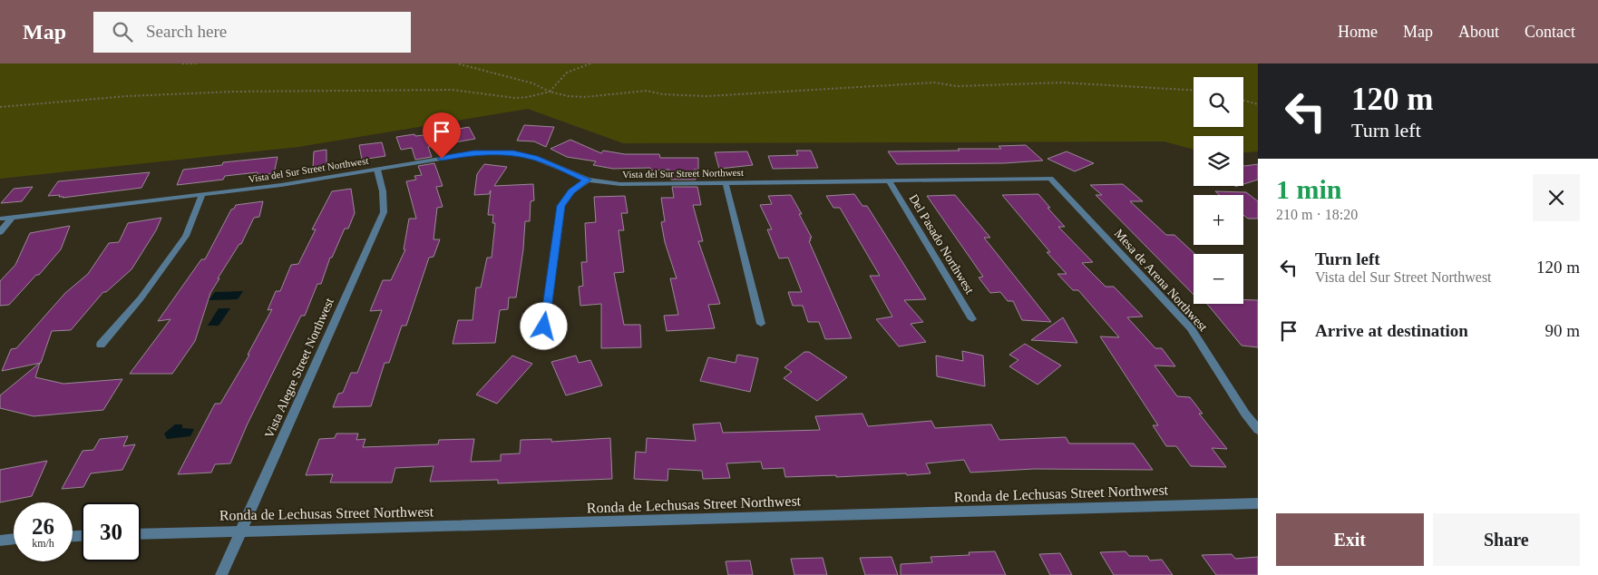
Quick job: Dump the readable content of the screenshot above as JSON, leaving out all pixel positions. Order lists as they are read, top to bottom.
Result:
{
  "streets": {
    "street": [
      "Vista del Sur Street Northwest",
      "Del Pasado Northwest",
      "Mesa de Arena Northwest",
      "Vista Alegre Street Northwest",
      "Ronda de Lechusas Street Northwest"
    ]
  },
  "crossings": [
    ["Vista del Sur Street Northwest", "Del Pasado Northwest"],
    ["Vista del Sur Street Northwest", "Mesa de Arena Northwest"],
    ["Vista del Sur Street Northwest", "Vista Alegre Street Northwest"],
    ["Vista Alegre Street Northwest", "Ronda de Lechusas Street Northwest"]
  ],
  "page": {
    "header": "Map",
    "search": "Search here",
    "nav": [
      "Home",
      "Map",
      "About",
      "Contact"
    ],
    "turn": ["120 m", "Turn left"],
    "map_buttons": ["+", "−"],
    "heading": ["1 min", "210 m · 18:20"],
    "list": [
      {
        "name": "Turn left",
        "note": "Vista del Sur Street Northwest",
        "value": "120 m"
      },
      {
        "name": "Arrive at destination",
        "value": "90 m"
      }
    ],
    "speed": "26 km/h",
    "limit": "30",
    "buttons": ["Exit", "Share"]
  }
}
